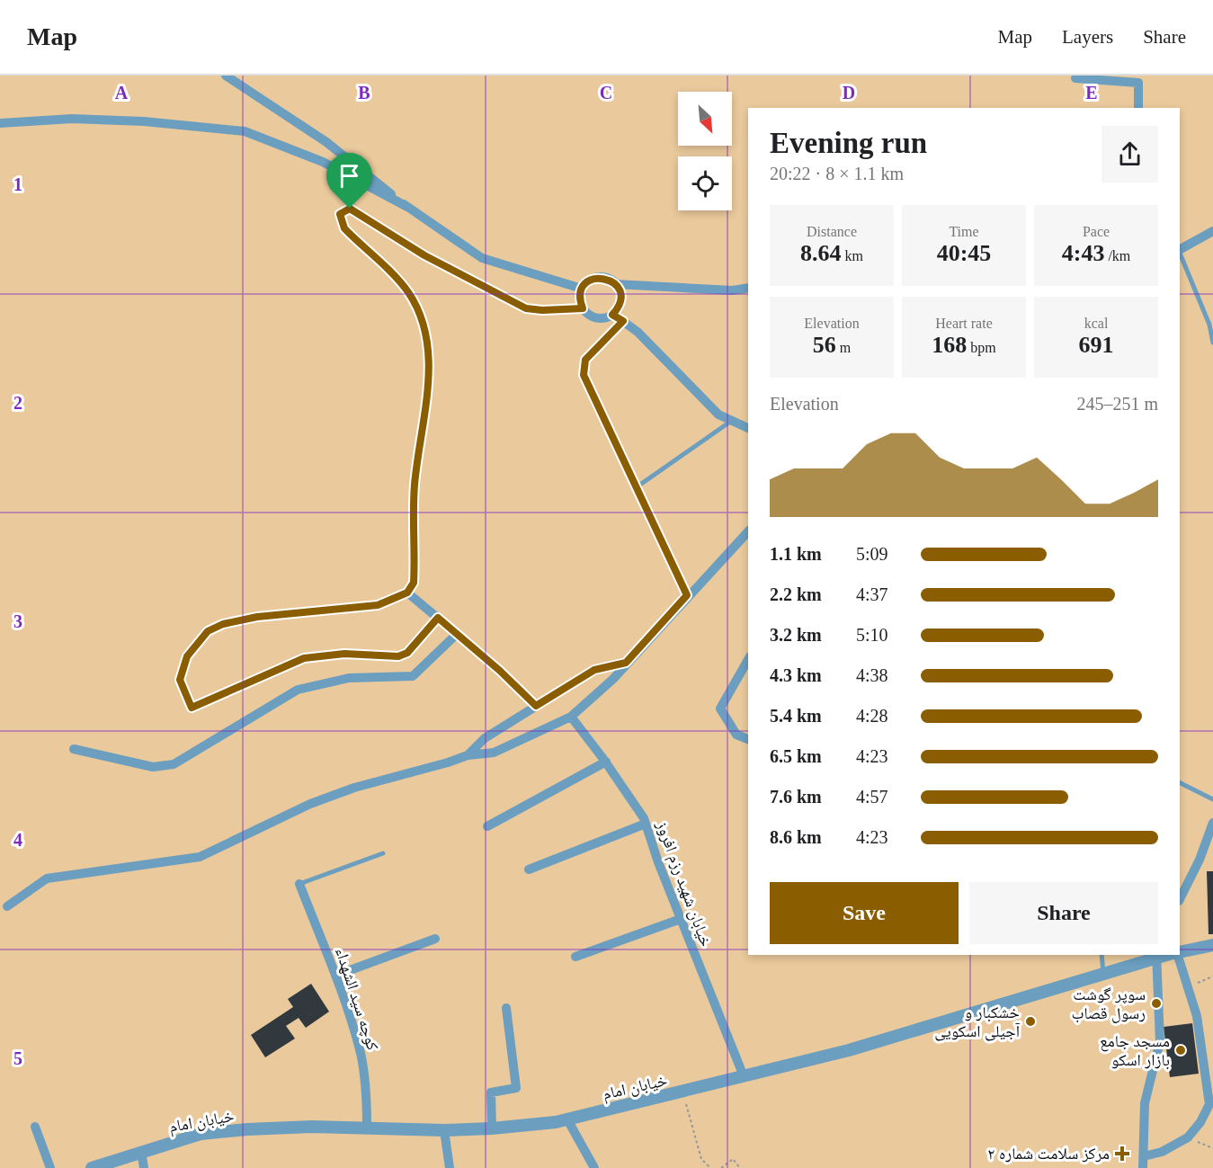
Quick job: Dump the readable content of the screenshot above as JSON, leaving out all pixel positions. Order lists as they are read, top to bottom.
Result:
{
  "streets": {
    "street": ["خیابان شهید رزم افروز", "کوچه سید الشهداء", "خیابان امام"]
  },
  "crossings": [
    ["خیابان شهید رزم افروز", "خیابان امام"],
    ["کوچه سید الشهداء", "خیابان امام"]
  ],
  "places": {
    "other": ["سوپر گوشت رسول قصاب", "خشکبار و آجیلی اسکویی", "مسجد جامع بازار اسکو"],
    "health": ["مرکز سلامت شماره ۲"]
  },
  "north": "bottom right",
  "page": {
    "header": "Map",
    "nav": ["Map", "Layers", "Share"],
    "heading": ["Evening run", "20:22 · 8 × 1.1 km"],
    "stats": [
      ["Distance", "8.64 km"],
      ["Time", "40:45"],
      ["Pace", "4:43 /km"],
      ["Elevation", "56 m"],
      ["Heart rate", "168 bpm"],
      ["kcal", "691"]
    ],
    "chart": ["Elevation", "245–251 m"],
    "list": [
      {
        "name": "1.1 km",
        "note": "5:09"
      },
      {
        "name": "2.2 km",
        "note": "4:37"
      },
      {
        "name": "3.2 km",
        "note": "5:10"
      },
      {
        "name": "4.3 km",
        "note": "4:38"
      },
      {
        "name": "5.4 km",
        "note": "4:28"
      },
      {
        "name": "6.5 km",
        "note": "4:23"
      },
      {
        "name": "7.6 km",
        "note": "4:57"
      },
      {
        "name": "8.6 km",
        "note": "4:23"
      }
    ],
    "buttons": ["Save", "Share"]
  },
  "grid": {
    "columns": [
      "A",
      "B",
      "C",
      "D",
      "E"
    ],
    "rows": [
      "1",
      "2",
      "3",
      "4",
      "5"
    ]
  }
}
